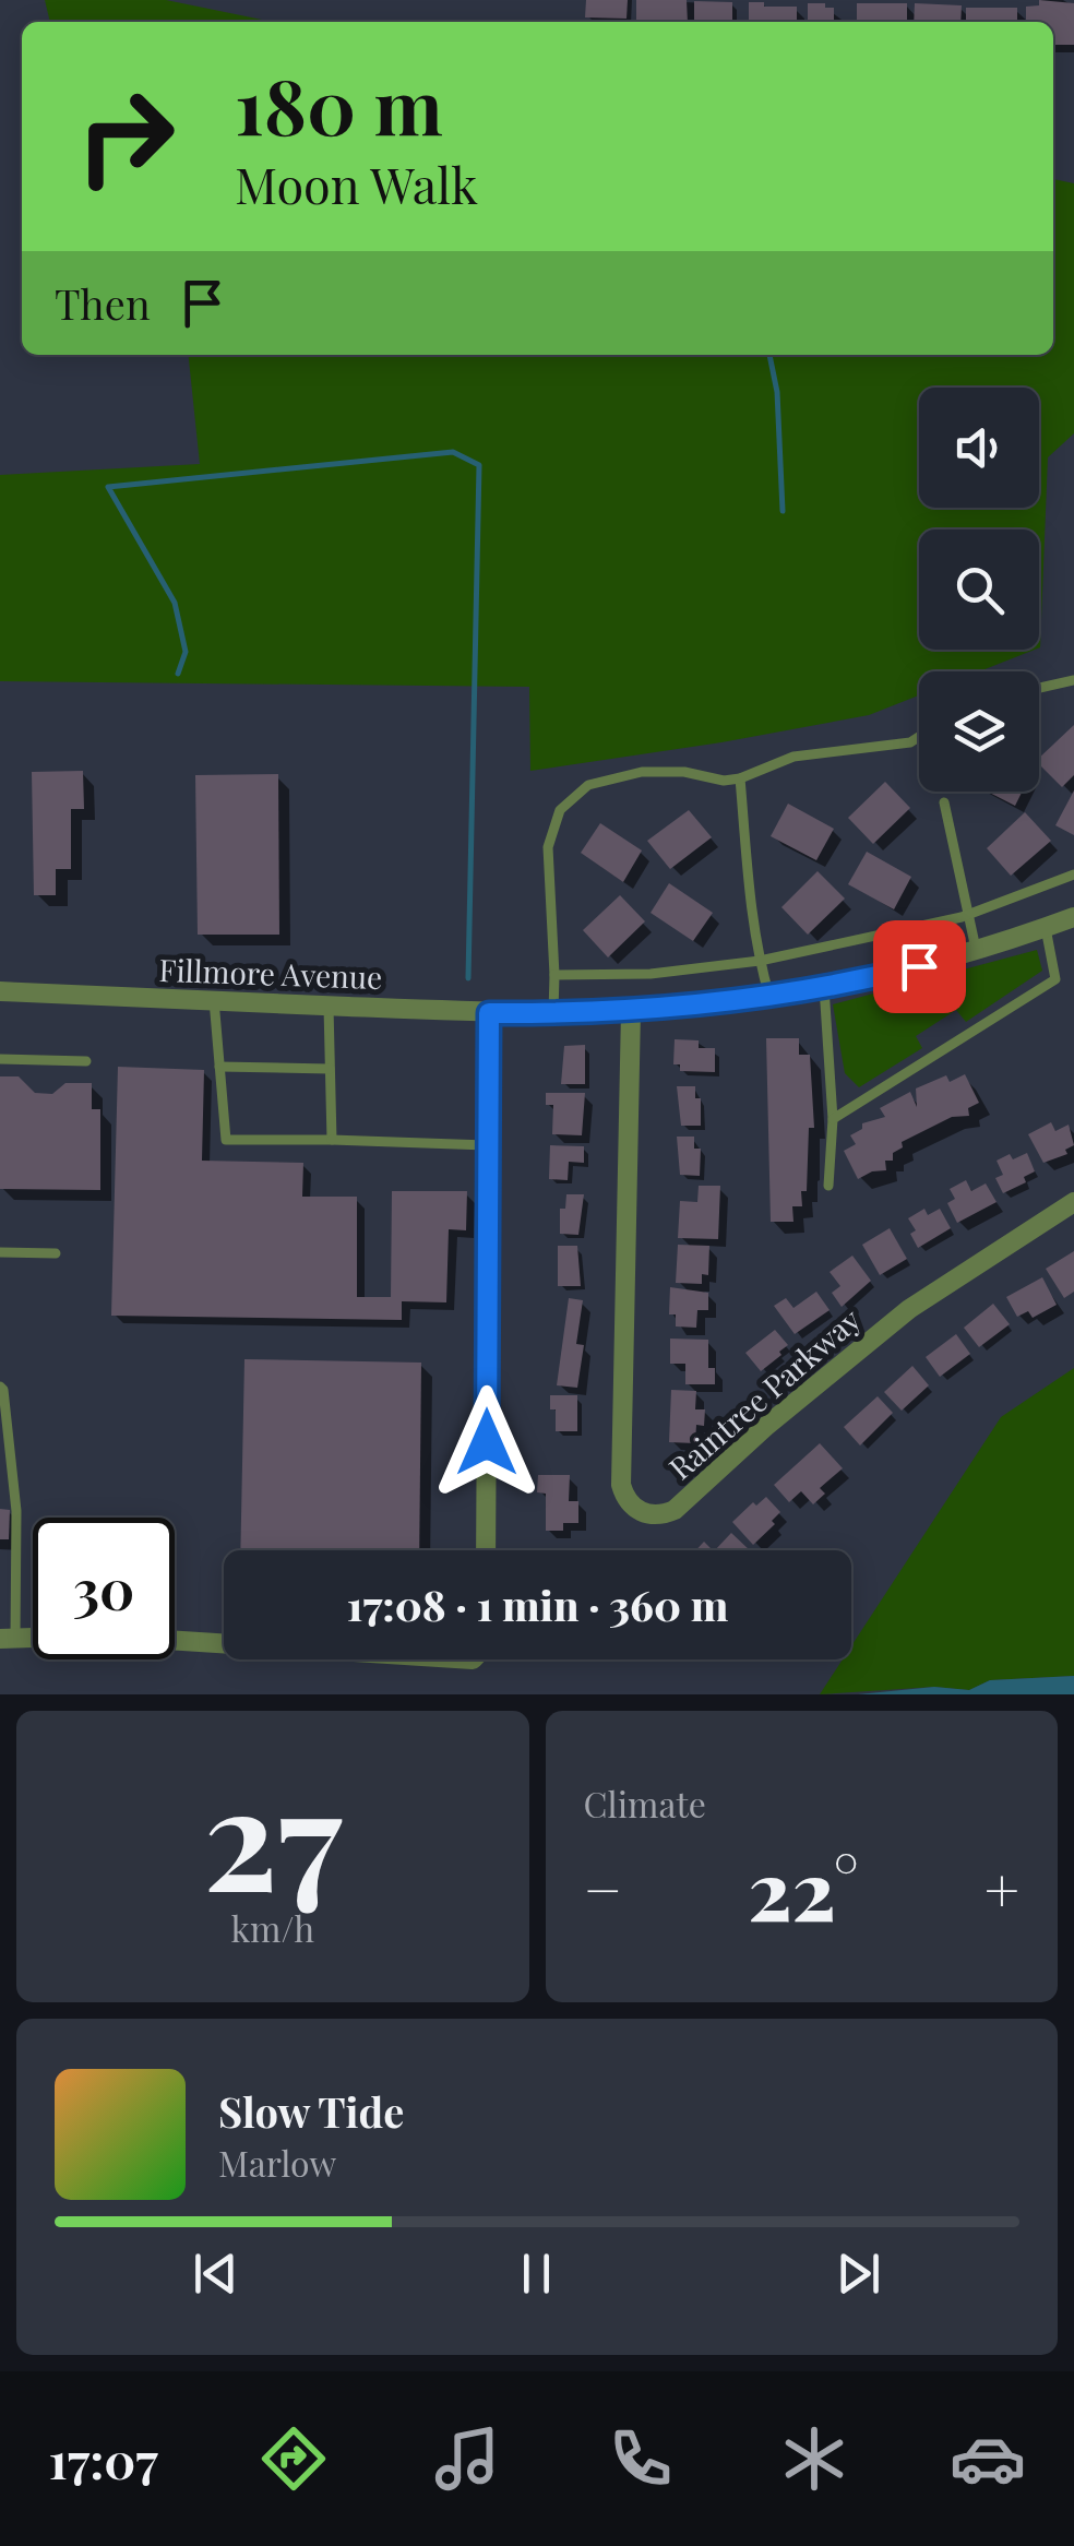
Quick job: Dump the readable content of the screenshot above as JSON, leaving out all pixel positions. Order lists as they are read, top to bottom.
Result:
{
  "streets": {
    "street": ["Fillmore Avenue", "Raintree Parkway"]
  },
  "crossings": [
    ["Fillmore Avenue", "Raintree Parkway"]
  ],
  "page": {
    "turn": ["180 m", "Moon Walk"],
    "then": "Then",
    "limit": "30",
    "trip": "17:08 · 1 min · 360 m",
    "tile": [
      ["27", "km/h"],
      "Climate"
    ],
    "heat": ["−", "22°", "+"],
    "song": ["Slow Tide", "Marlow"],
    "tabs": "17:07"
  }
}
